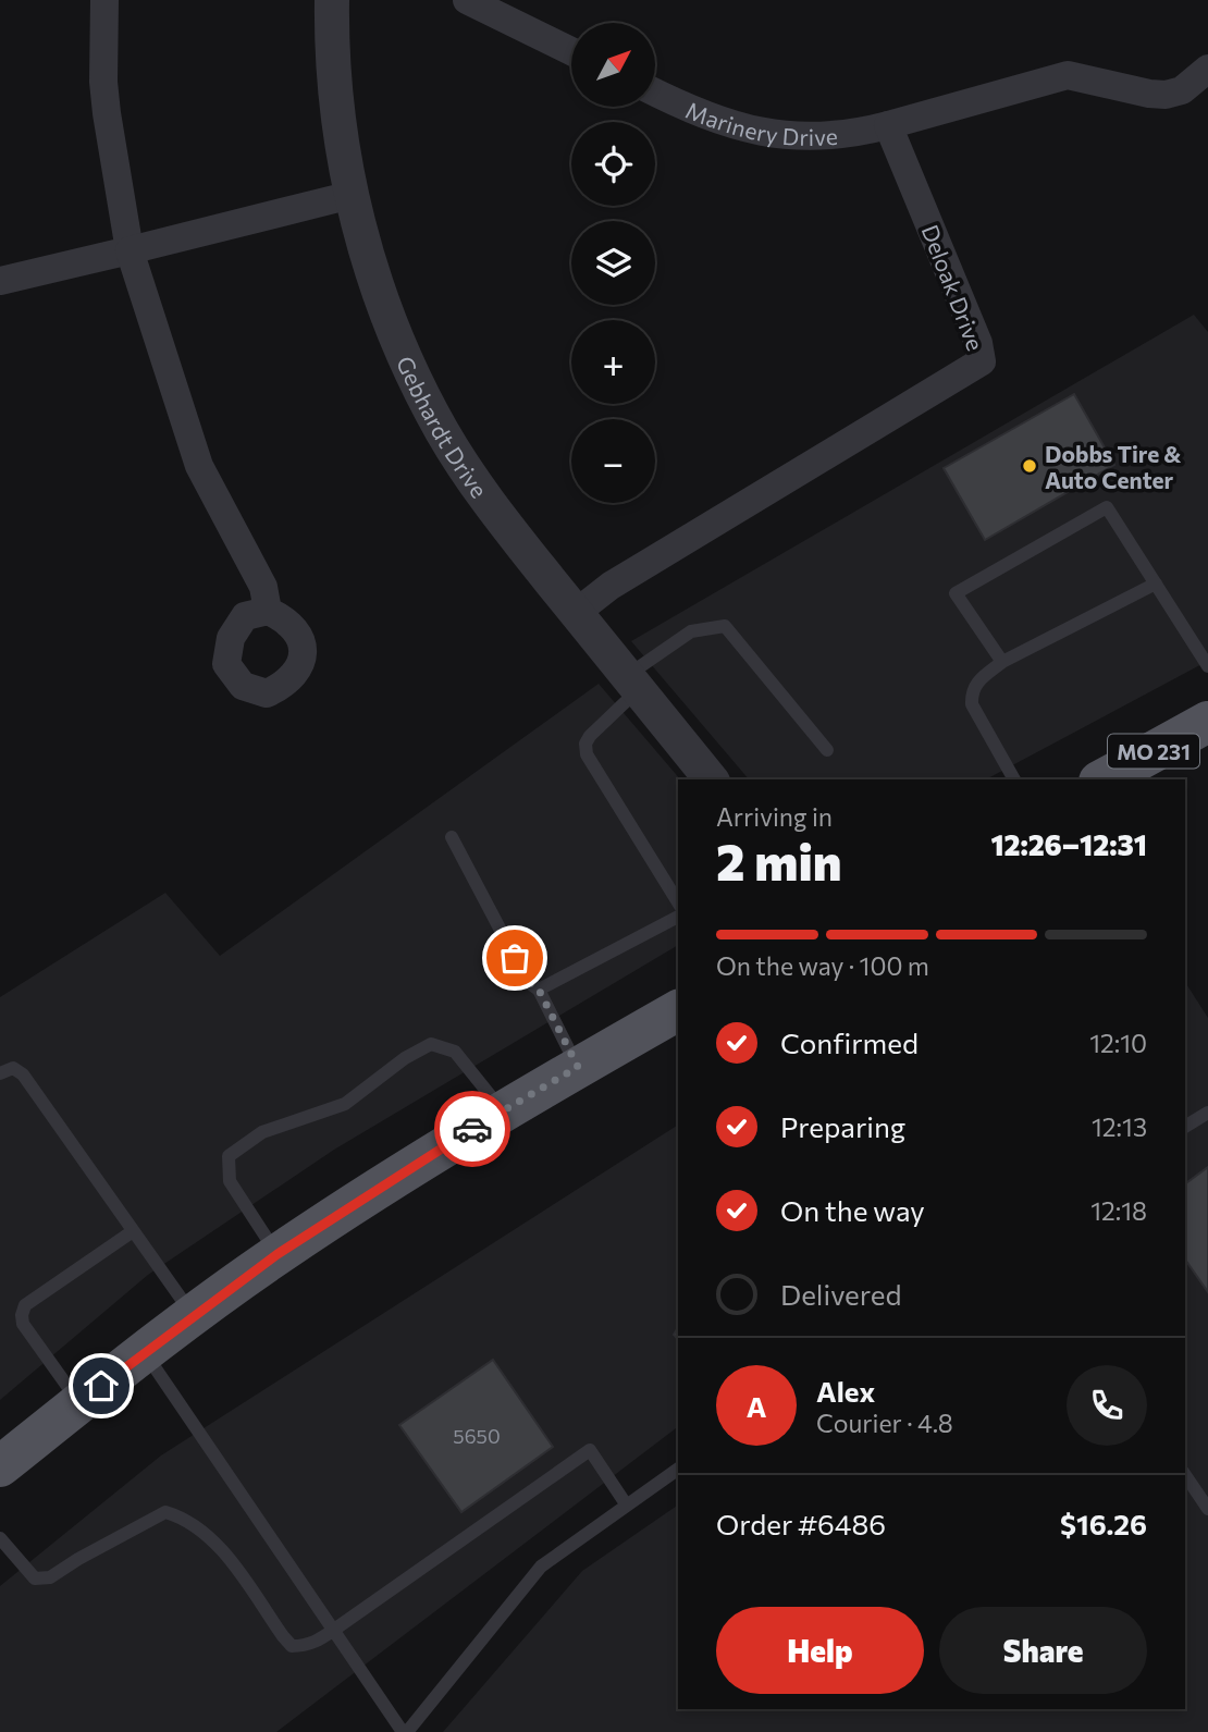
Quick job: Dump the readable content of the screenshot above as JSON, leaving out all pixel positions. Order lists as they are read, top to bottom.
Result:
{
  "streets": {
    "main road": ["MO 231"],
    "street": ["Marinery Drive", "Deloak Drive", "Gebhardt Drive"]
  },
  "crossings": [
    ["Marinery Drive", "Deloak Drive"],
    ["Deloak Drive", "Gebhardt Drive"]
  ],
  "places": ["Dobbs Tire & Auto Center"],
  "house_numbers": ["5650"],
  "north": "top right",
  "page": {
    "map_buttons": ["+", "−"],
    "heading": ["2 min", "Arriving in", "12:26–12:31"],
    "panel": [
      "Alex",
      "Courier · 4.8",
      "Order #6486",
      "$16.26"
    ],
    "bar": "On the way · 100 m",
    "list": [
      ["Confirmed", "12:10"],
      ["Preparing", "12:13"],
      ["On the way", "12:18"],
      "Delivered"
    ],
    "round": "A",
    "buttons": ["Help", "Share"]
  }
}
